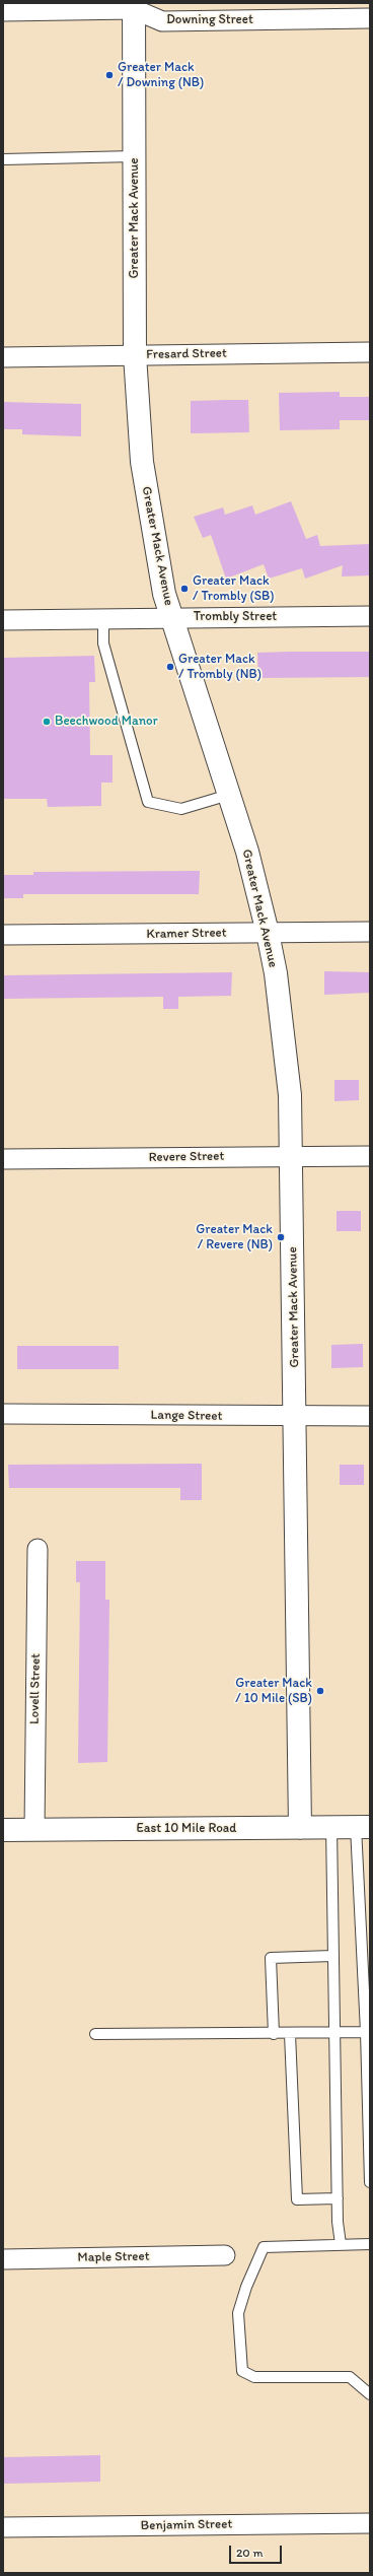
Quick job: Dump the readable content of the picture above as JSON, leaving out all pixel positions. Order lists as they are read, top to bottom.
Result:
{
  "streets": {
    "street": [
      "Downing Street",
      "Greater Mack Avenue",
      "Fresard Street",
      "Trombly Street",
      "Kramer Street",
      "Revere Street",
      "Lange Street",
      "Lovell Street",
      "East 10 Mile Road",
      "Maple Street",
      "Benjamin Street"
    ]
  },
  "crossings": [
    ["Downing Street", "Greater Mack Avenue"],
    ["Greater Mack Avenue", "Fresard Street"],
    ["Greater Mack Avenue", "Trombly Street"],
    ["Greater Mack Avenue", "Kramer Street"],
    ["Greater Mack Avenue", "Revere Street"],
    ["Greater Mack Avenue", "Lange Street"],
    ["Greater Mack Avenue", "East 10 Mile Road"],
    ["Lovell Street", "East 10 Mile Road"]
  ],
  "places": [
    "Greater Mack / Downing (NB)",
    "Greater Mack / Trombly (SB)",
    "Greater Mack / Trombly (NB)",
    "Beechwood Manor",
    "Greater Mack / Revere (NB)",
    "Greater Mack / 10 Mile (SB)"
  ],
  "scale_bar": "20 m"
}
